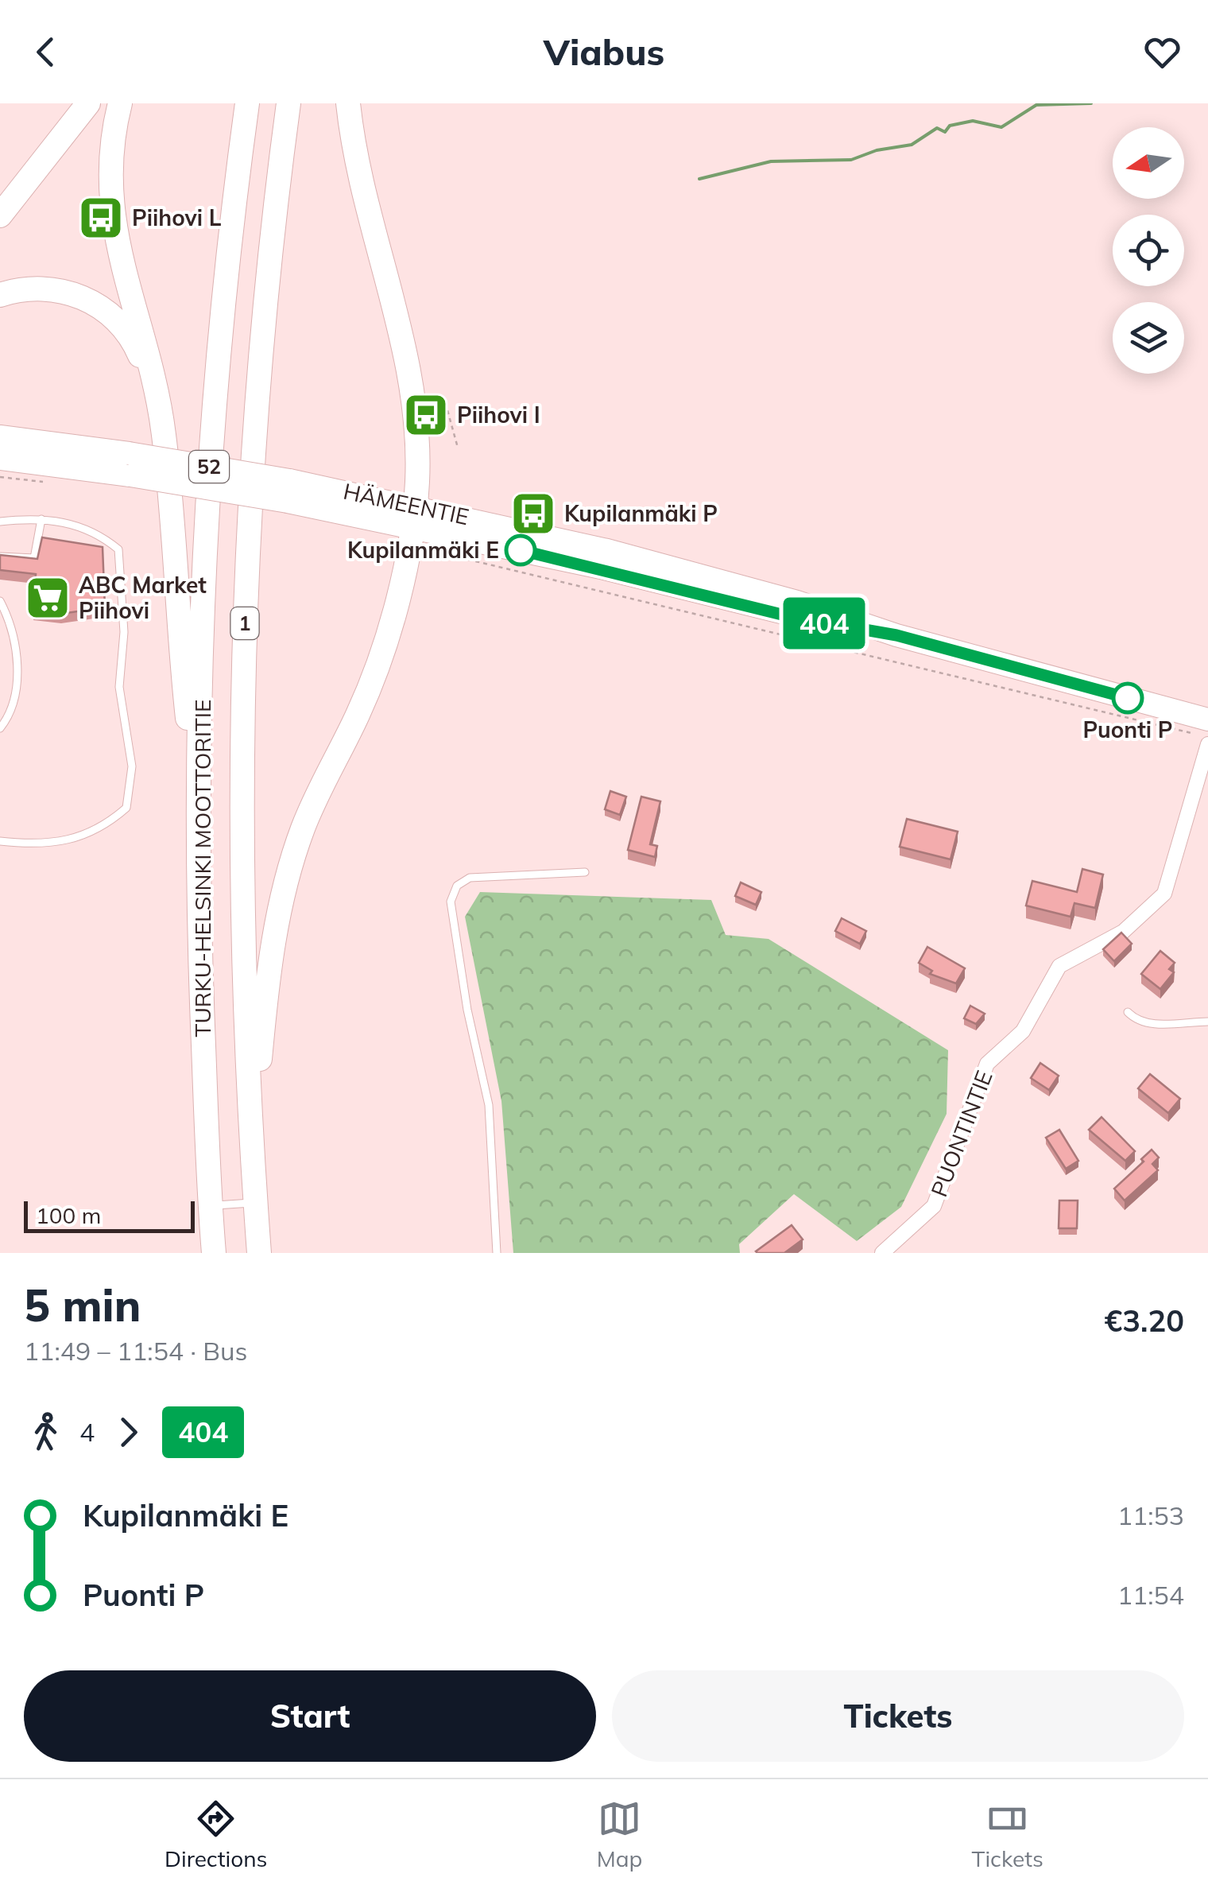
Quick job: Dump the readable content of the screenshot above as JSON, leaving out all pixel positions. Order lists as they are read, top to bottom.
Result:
{
  "streets": {
    "highway": ["1", "TURKU-HELSINKI MOOTTORITIE"],
    "main road": ["52", "HÄMEENTIE"],
    "street": ["PUONTINTIE"]
  },
  "places": {
    "bus stop": ["Piihovi L", "Piihovi I", "Kupilanmäki P"],
    "other": ["Kupilanmäki E", "Puonti P"],
    "supermarket": ["ABC Market Piihovi"]
  },
  "lines": ["bus line 404"],
  "scale_bar": "100 m",
  "north": "left",
  "page": {
    "header": "Viabus",
    "on_map": "404",
    "scale": "100 m",
    "heading": ["5 min", "11:49 – 11:54 · Bus", "€3.20"],
    "legs": ["4", "404"],
    "list": [
      {
        "name": "Kupilanmäki E",
        "value": "11:53"
      },
      {
        "name": "Puonti P",
        "value": "11:54"
      }
    ],
    "buttons": ["Start", "Tickets"],
    "tabs": ["Directions", "Map", "Tickets"]
  }
}
